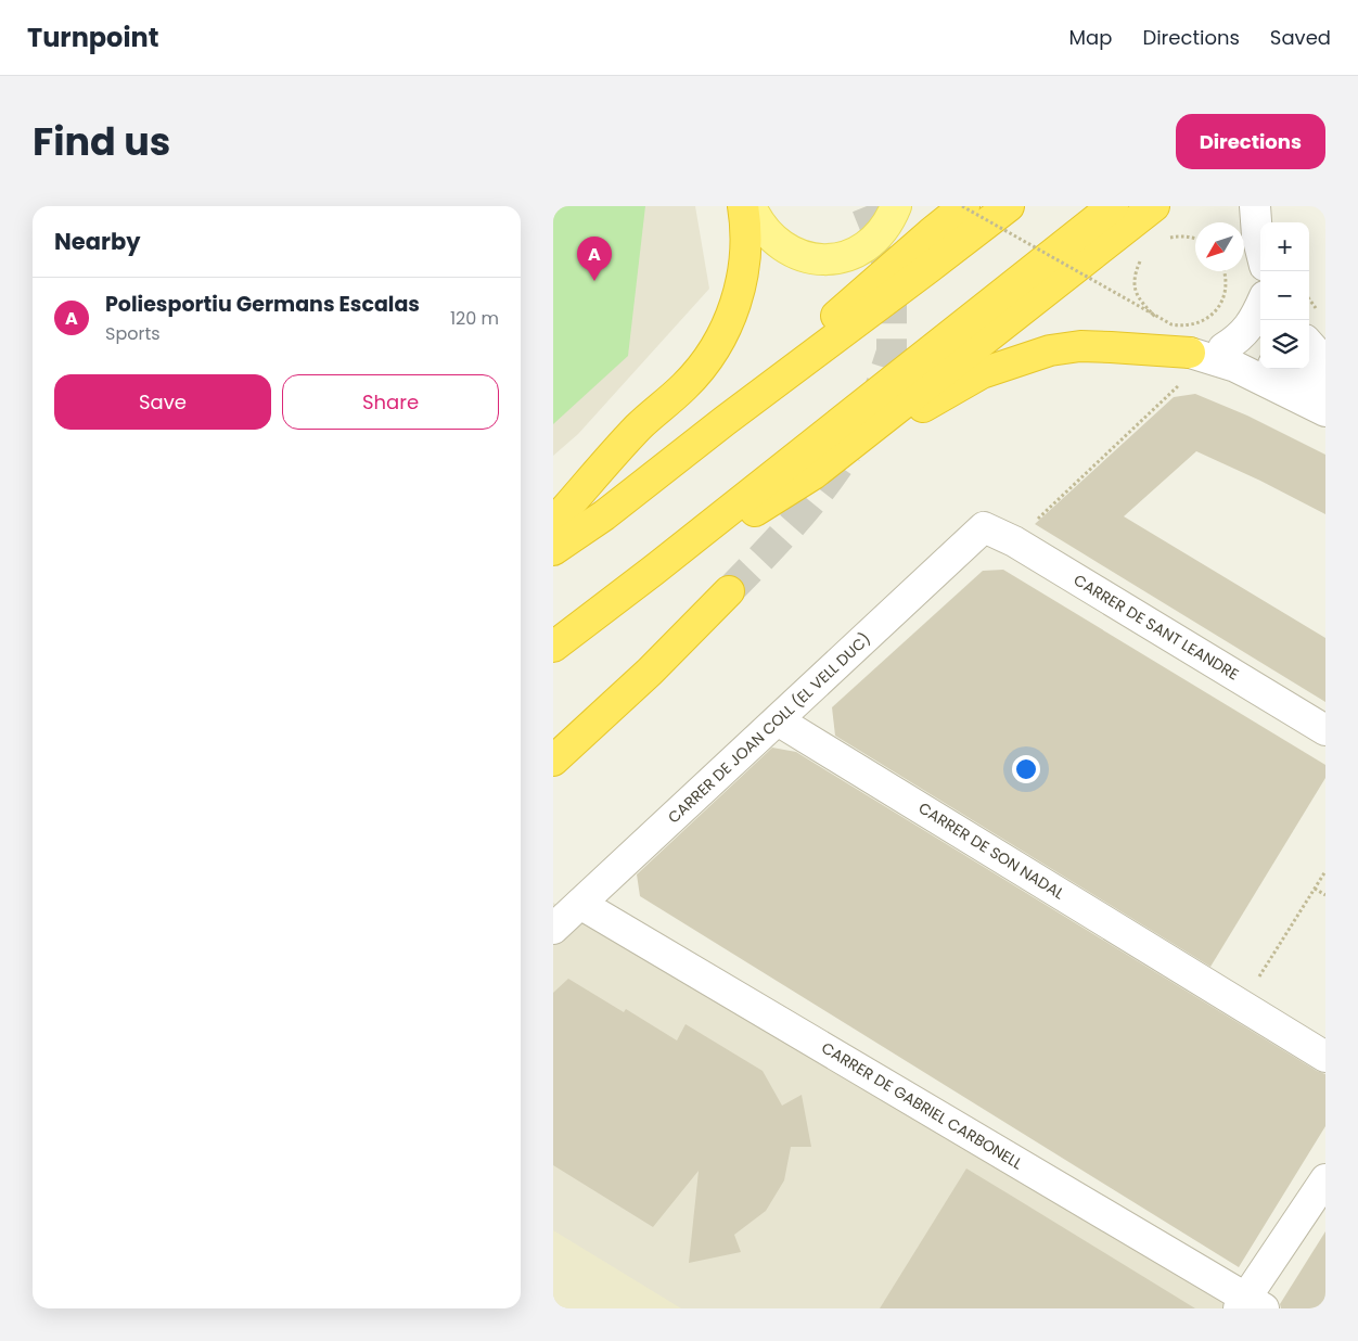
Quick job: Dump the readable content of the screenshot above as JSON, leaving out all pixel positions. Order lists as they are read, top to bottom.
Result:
{
  "streets": {
    "street": [
      "CARRER DE SANT LEANDRE",
      "CARRER DE JOAN COLL (EL VELL DUC)",
      "CARRER DE SON NADAL",
      "CARRER DE GABRIEL CARBONELL"
    ]
  },
  "crossings": [
    ["CARRER DE SANT LEANDRE", "CARRER DE JOAN COLL (EL VELL DUC)"],
    ["CARRER DE JOAN COLL (EL VELL DUC)", "CARRER DE SON NADAL"],
    ["CARRER DE JOAN COLL (EL VELL DUC)", "CARRER DE GABRIEL CARBONELL"]
  ],
  "north": "bottom left",
  "page": {
    "header": "Turnpoint",
    "nav": ["Map", "Directions", "Saved"],
    "title": "Find us",
    "buttons": [
      "Directions",
      ["Save", "Share"]
    ],
    "heading": "Nearby",
    "map_buttons": ["+", "−"],
    "pins": "A",
    "list": [
      {
        "mark": "A",
        "name": "Poliesportiu Germans Escalas",
        "note": "Sports",
        "value": "120 m"
      }
    ]
  }
}
